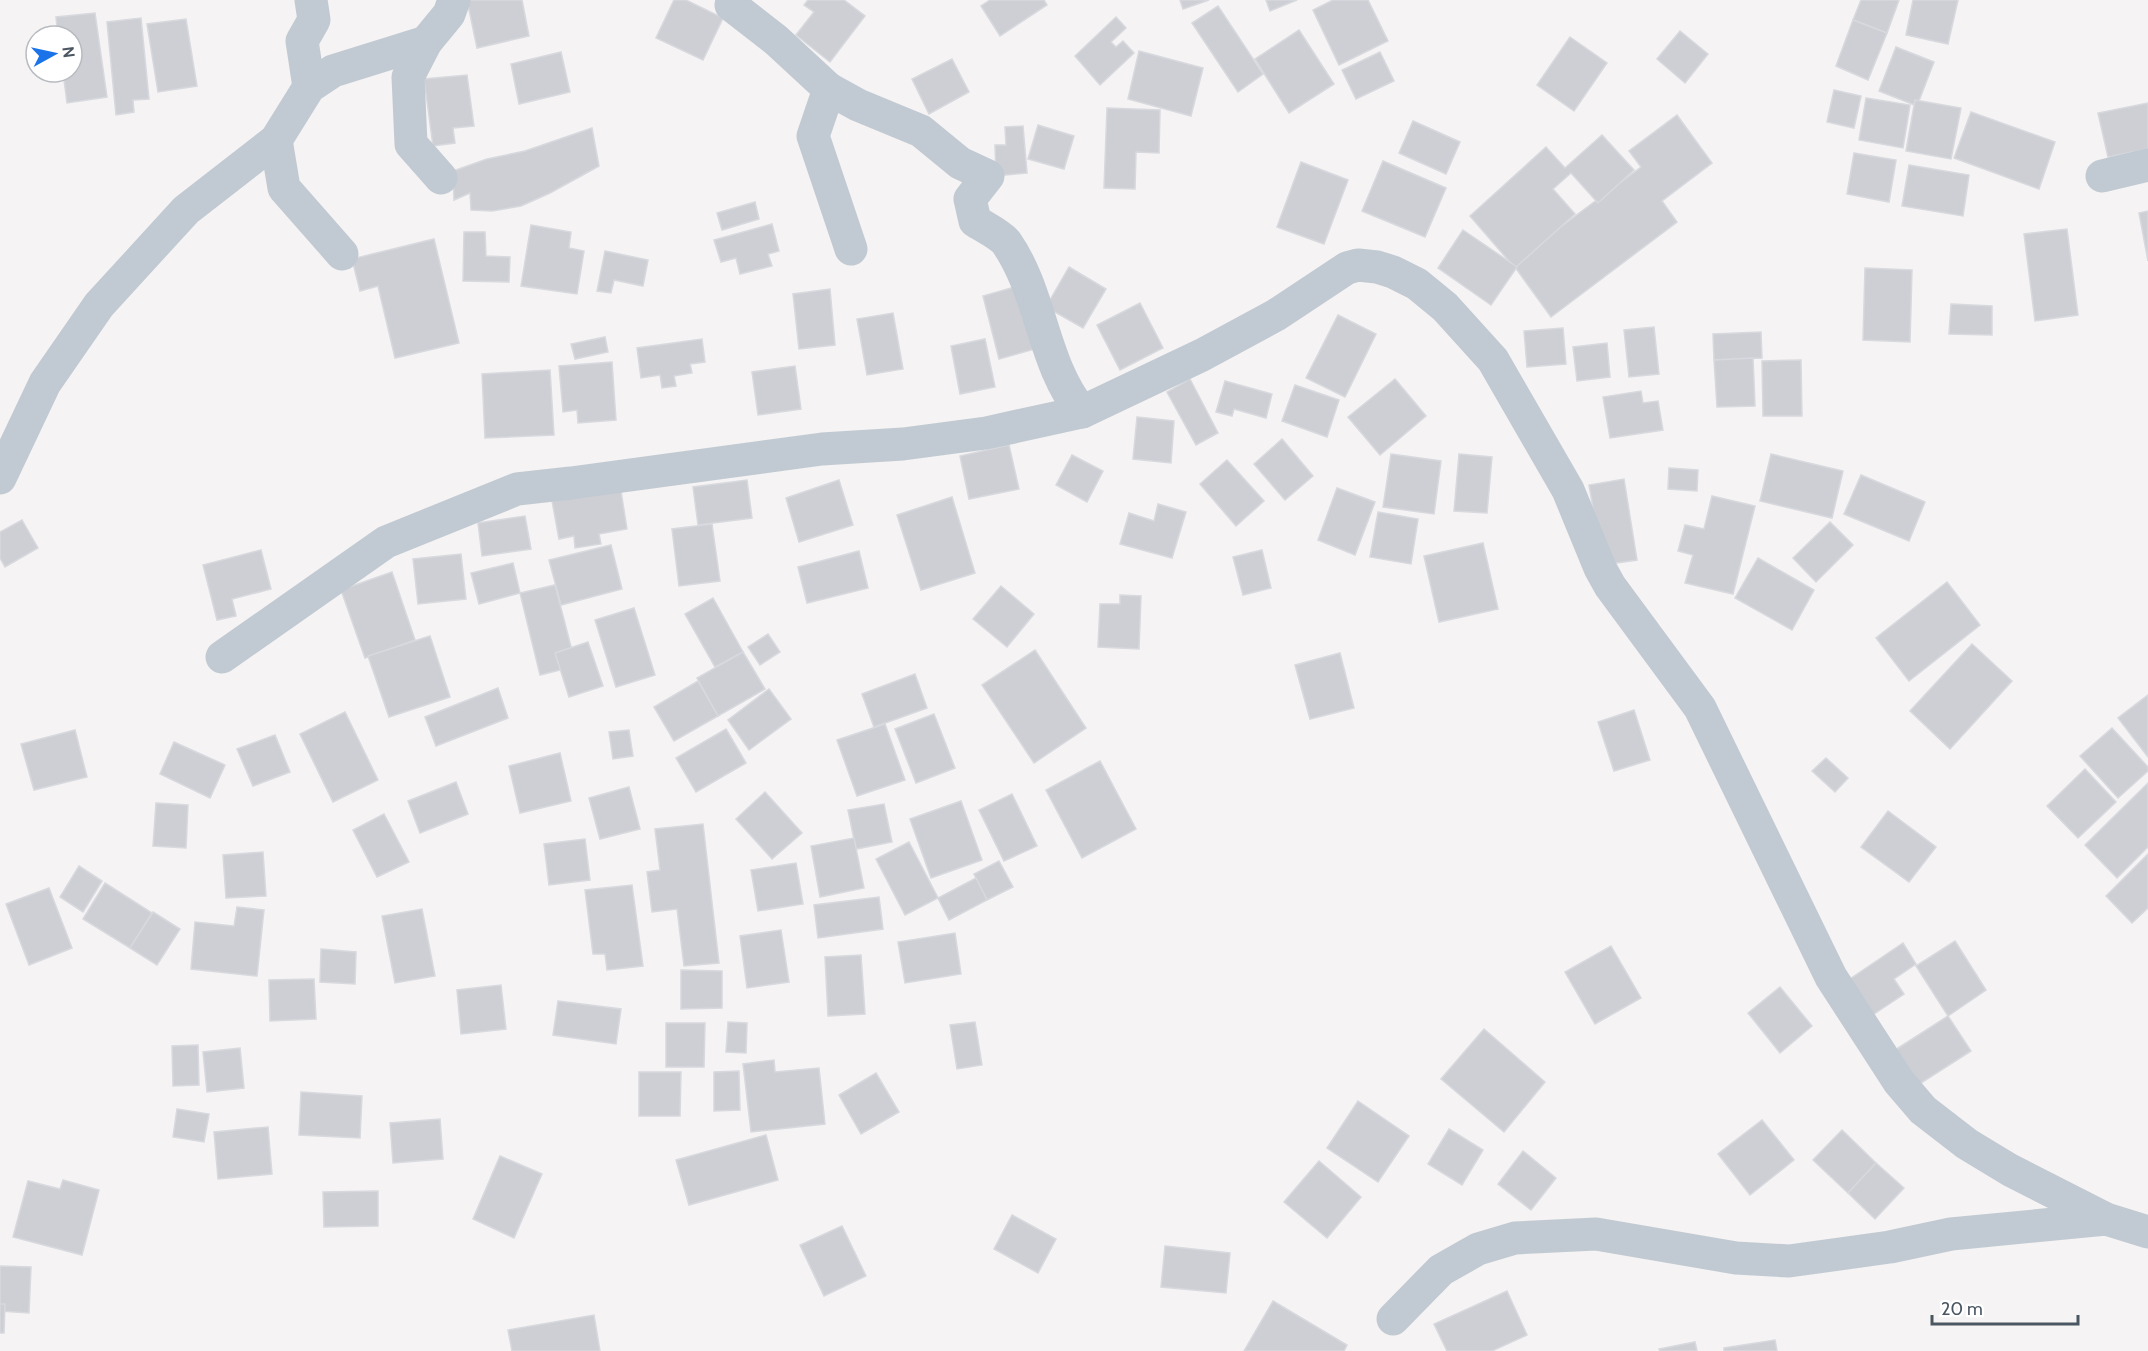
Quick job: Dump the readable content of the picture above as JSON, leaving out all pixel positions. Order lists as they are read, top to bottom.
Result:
{
  "scale_bar": "20 m",
  "north": "right"
}
